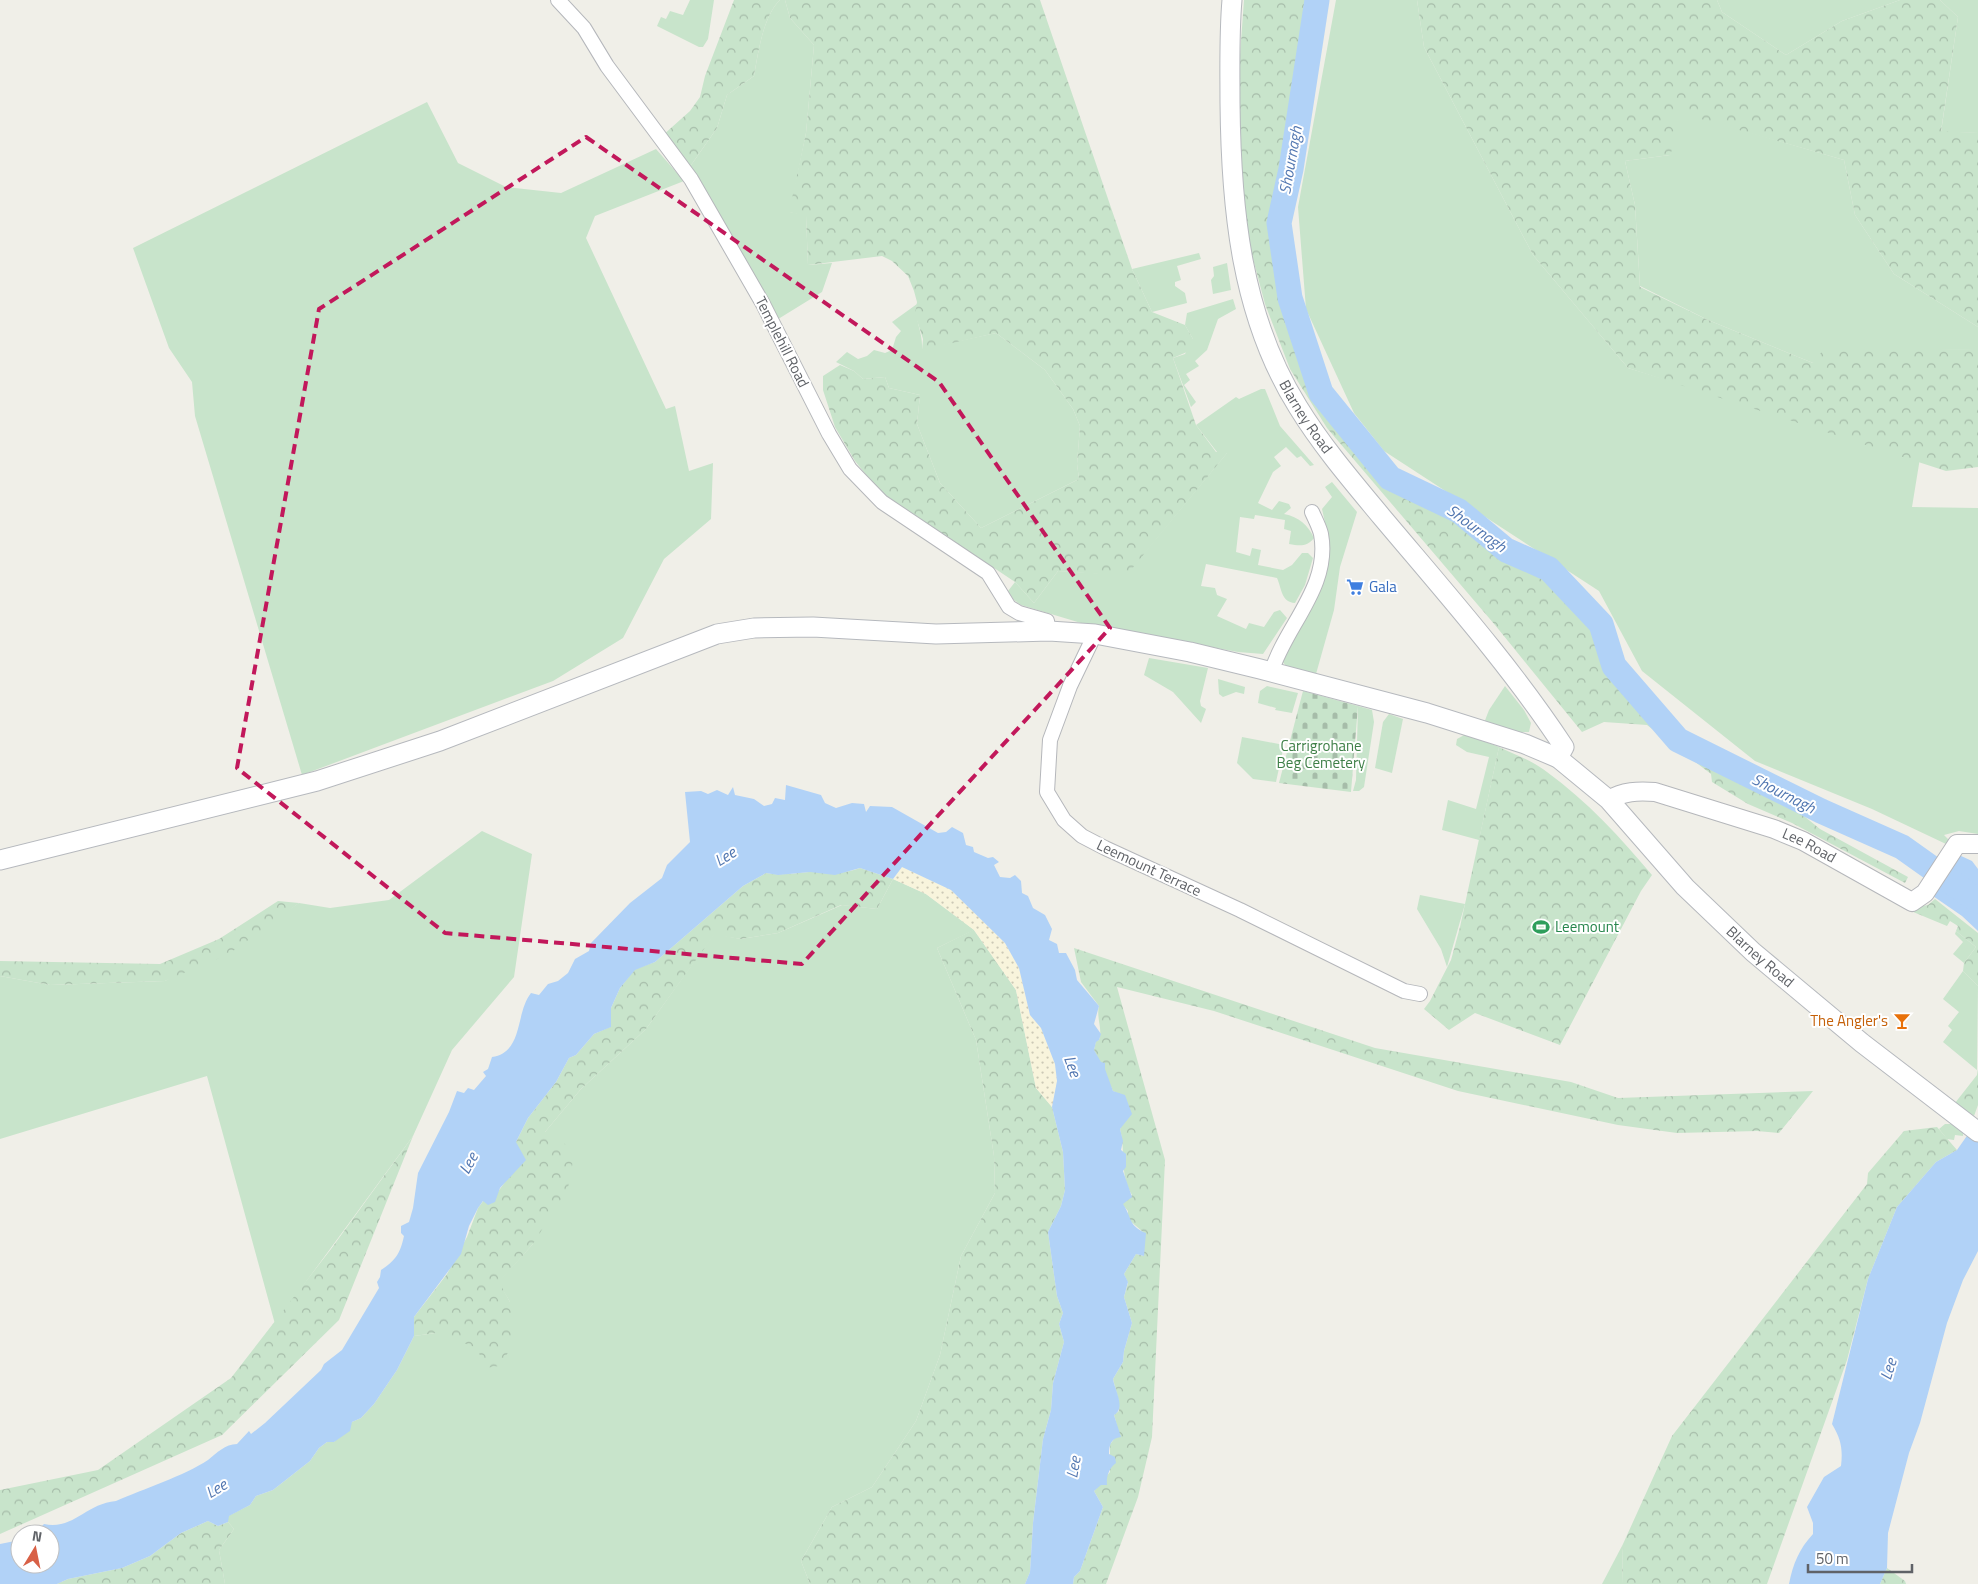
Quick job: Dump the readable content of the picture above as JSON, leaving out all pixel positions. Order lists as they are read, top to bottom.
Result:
{
  "streets": {
    "main road": ["Blarney Road"],
    "street": ["Templehill Road", "Lee Road", "Leemount Terrace"]
  },
  "crossings": [
    ["Templehill Road", "Blarney Road"],
    ["Blarney Road", "Lee Road"],
    ["Blarney Road", "Leemount Terrace"]
  ],
  "water": ["Shournagh", "Lee"],
  "parks": ["Carrigrohane Beg Cemetery"],
  "places": {
    "supermarket": ["Gala"],
    "sports": ["Leemount"],
    "bar": ["The Angler's"]
  },
  "scale_bar": "50 m",
  "north": "top"
}
